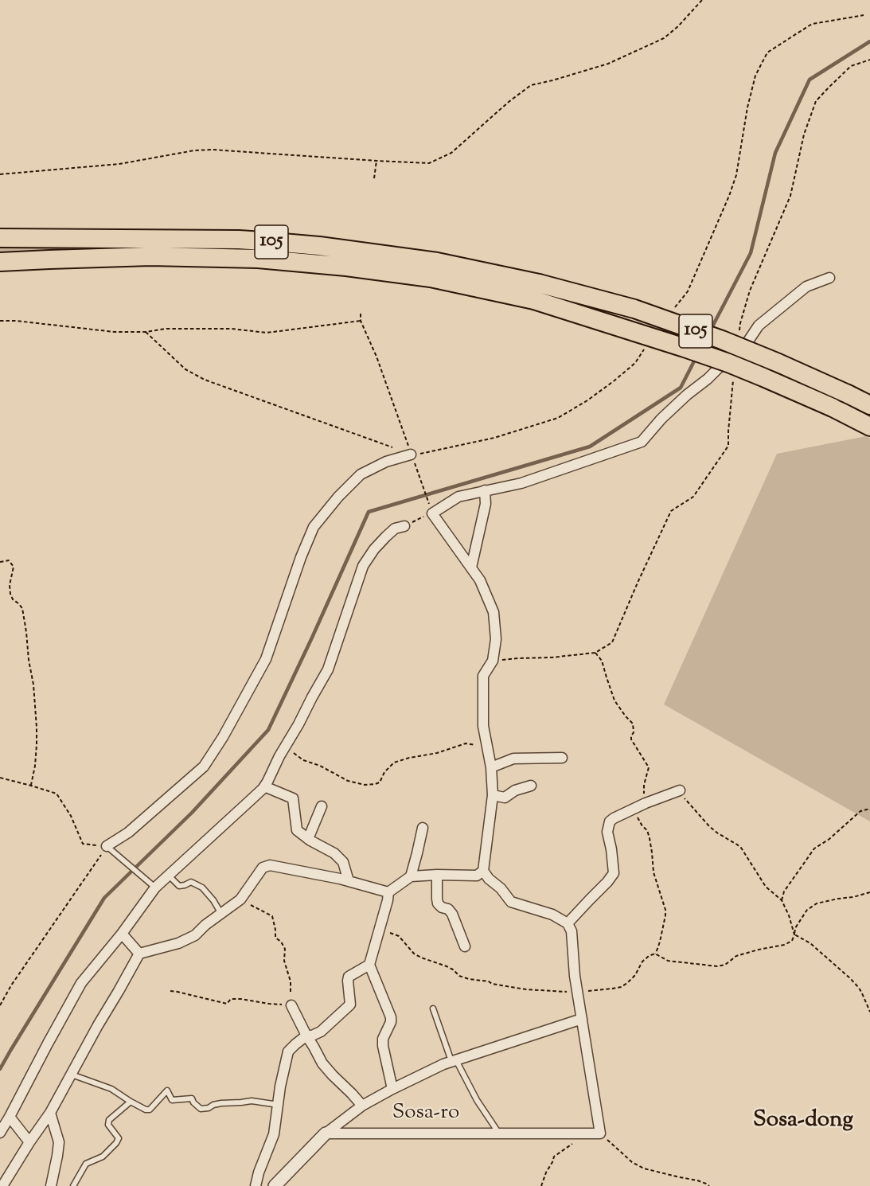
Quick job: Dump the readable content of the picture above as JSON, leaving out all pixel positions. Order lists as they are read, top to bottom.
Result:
{
  "streets": {
    "highway": ["105"],
    "street": ["Sosa-ro"]
  },
  "districts": ["Sosa-dong"]
}
